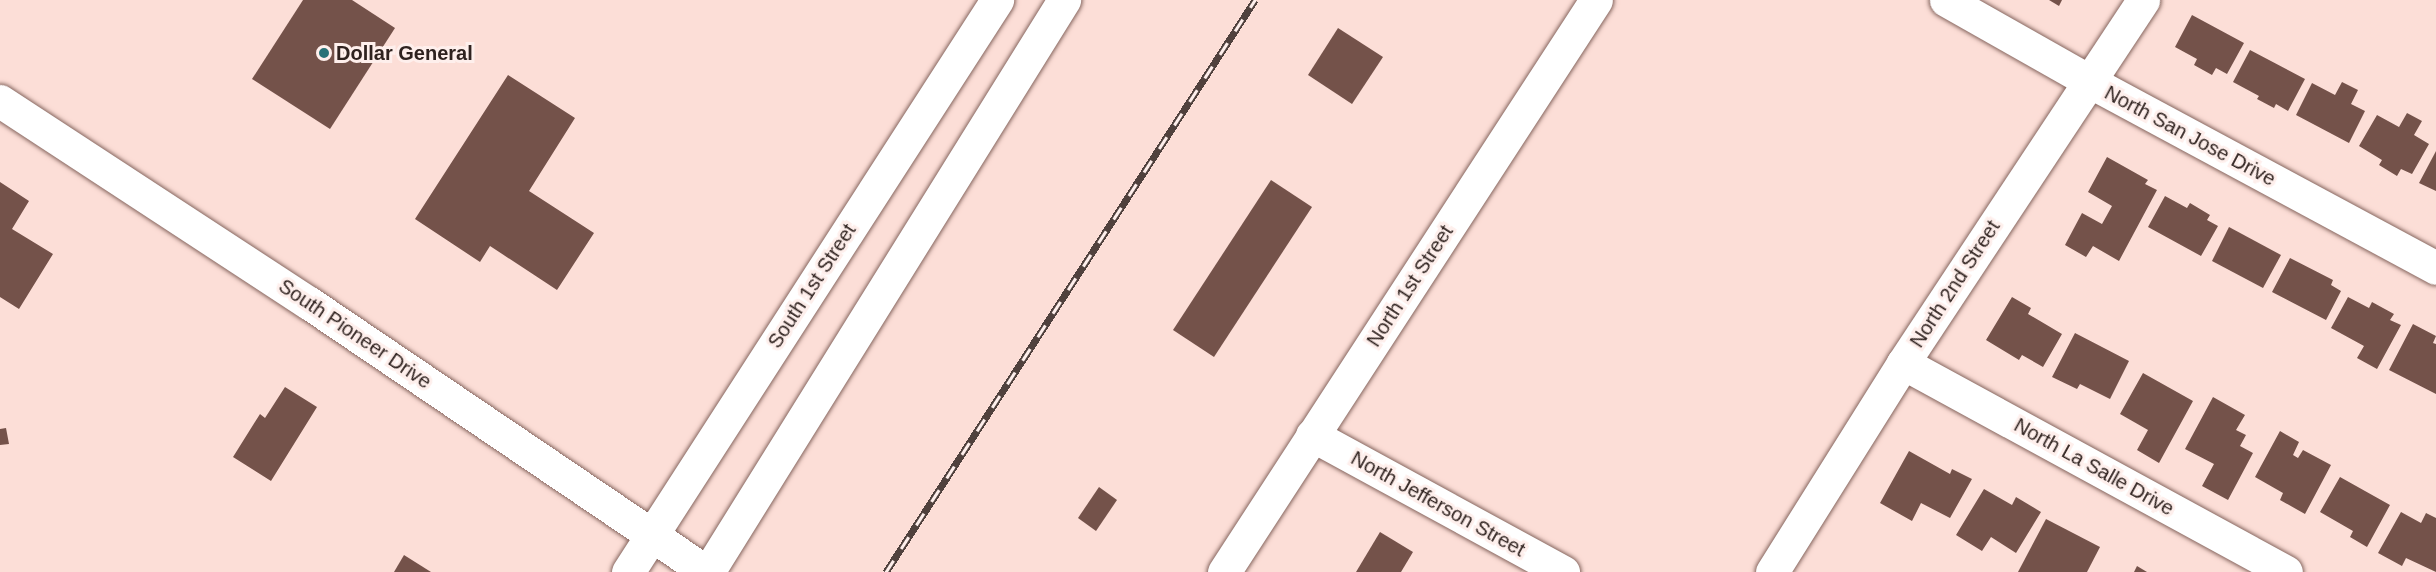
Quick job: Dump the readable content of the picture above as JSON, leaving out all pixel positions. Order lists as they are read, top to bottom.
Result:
{
  "streets": {
    "street": [
      "North San Jose Drive",
      "North 2nd Street",
      "South 1st Street",
      "North 1st Street",
      "South Pioneer Drive",
      "North La Salle Drive",
      "North Jefferson Street"
    ]
  },
  "crossings": [
    ["North San Jose Drive", "North 2nd Street"],
    ["North 2nd Street", "North La Salle Drive"],
    ["South 1st Street", "South Pioneer Drive"],
    ["North 1st Street", "North Jefferson Street"]
  ],
  "places": ["Dollar General"]
}
